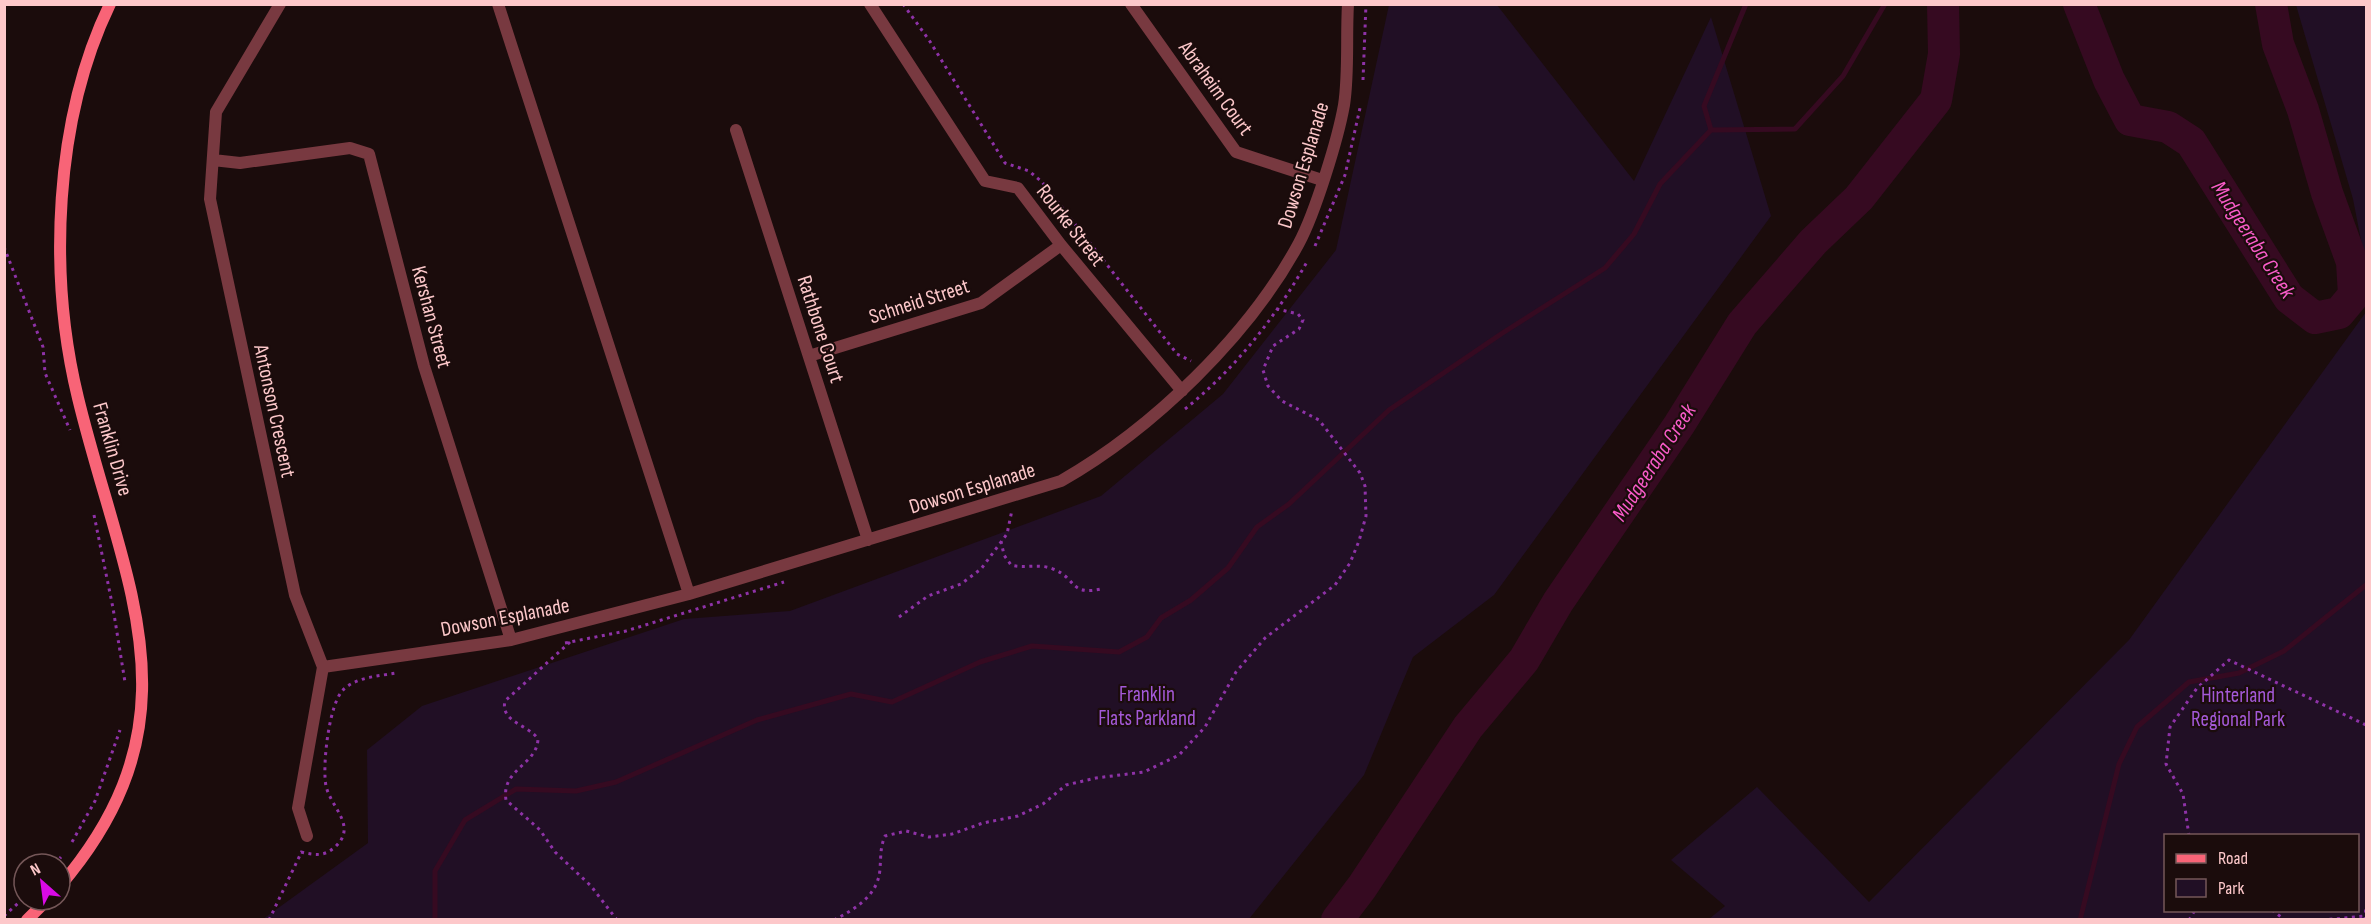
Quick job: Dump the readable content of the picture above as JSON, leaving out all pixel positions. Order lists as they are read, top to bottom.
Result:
{
  "streets": {
    "main road": ["Franklin Drive"],
    "street": [
      "Abraheim Court",
      "Dowson Esplanade",
      "Rourke Street",
      "Schneid Street",
      "Kershan Street",
      "Rathbone Court",
      "Antonson Crescent"
    ]
  },
  "crossings": [
    ["Abraheim Court", "Dowson Esplanade"],
    ["Dowson Esplanade", "Rourke Street"],
    ["Dowson Esplanade", "Kershan Street"],
    ["Dowson Esplanade", "Rathbone Court"],
    ["Dowson Esplanade", "Antonson Crescent"],
    ["Rourke Street", "Schneid Street"],
    ["Schneid Street", "Rathbone Court"],
    ["Kershan Street", "Antonson Crescent"]
  ],
  "water": ["Mudgeeraba Creek"],
  "parks": ["Franklin Flats Parkland", "Hinterland Regional Park"],
  "legend": ["Road", "Park"],
  "north": "top left"
}
